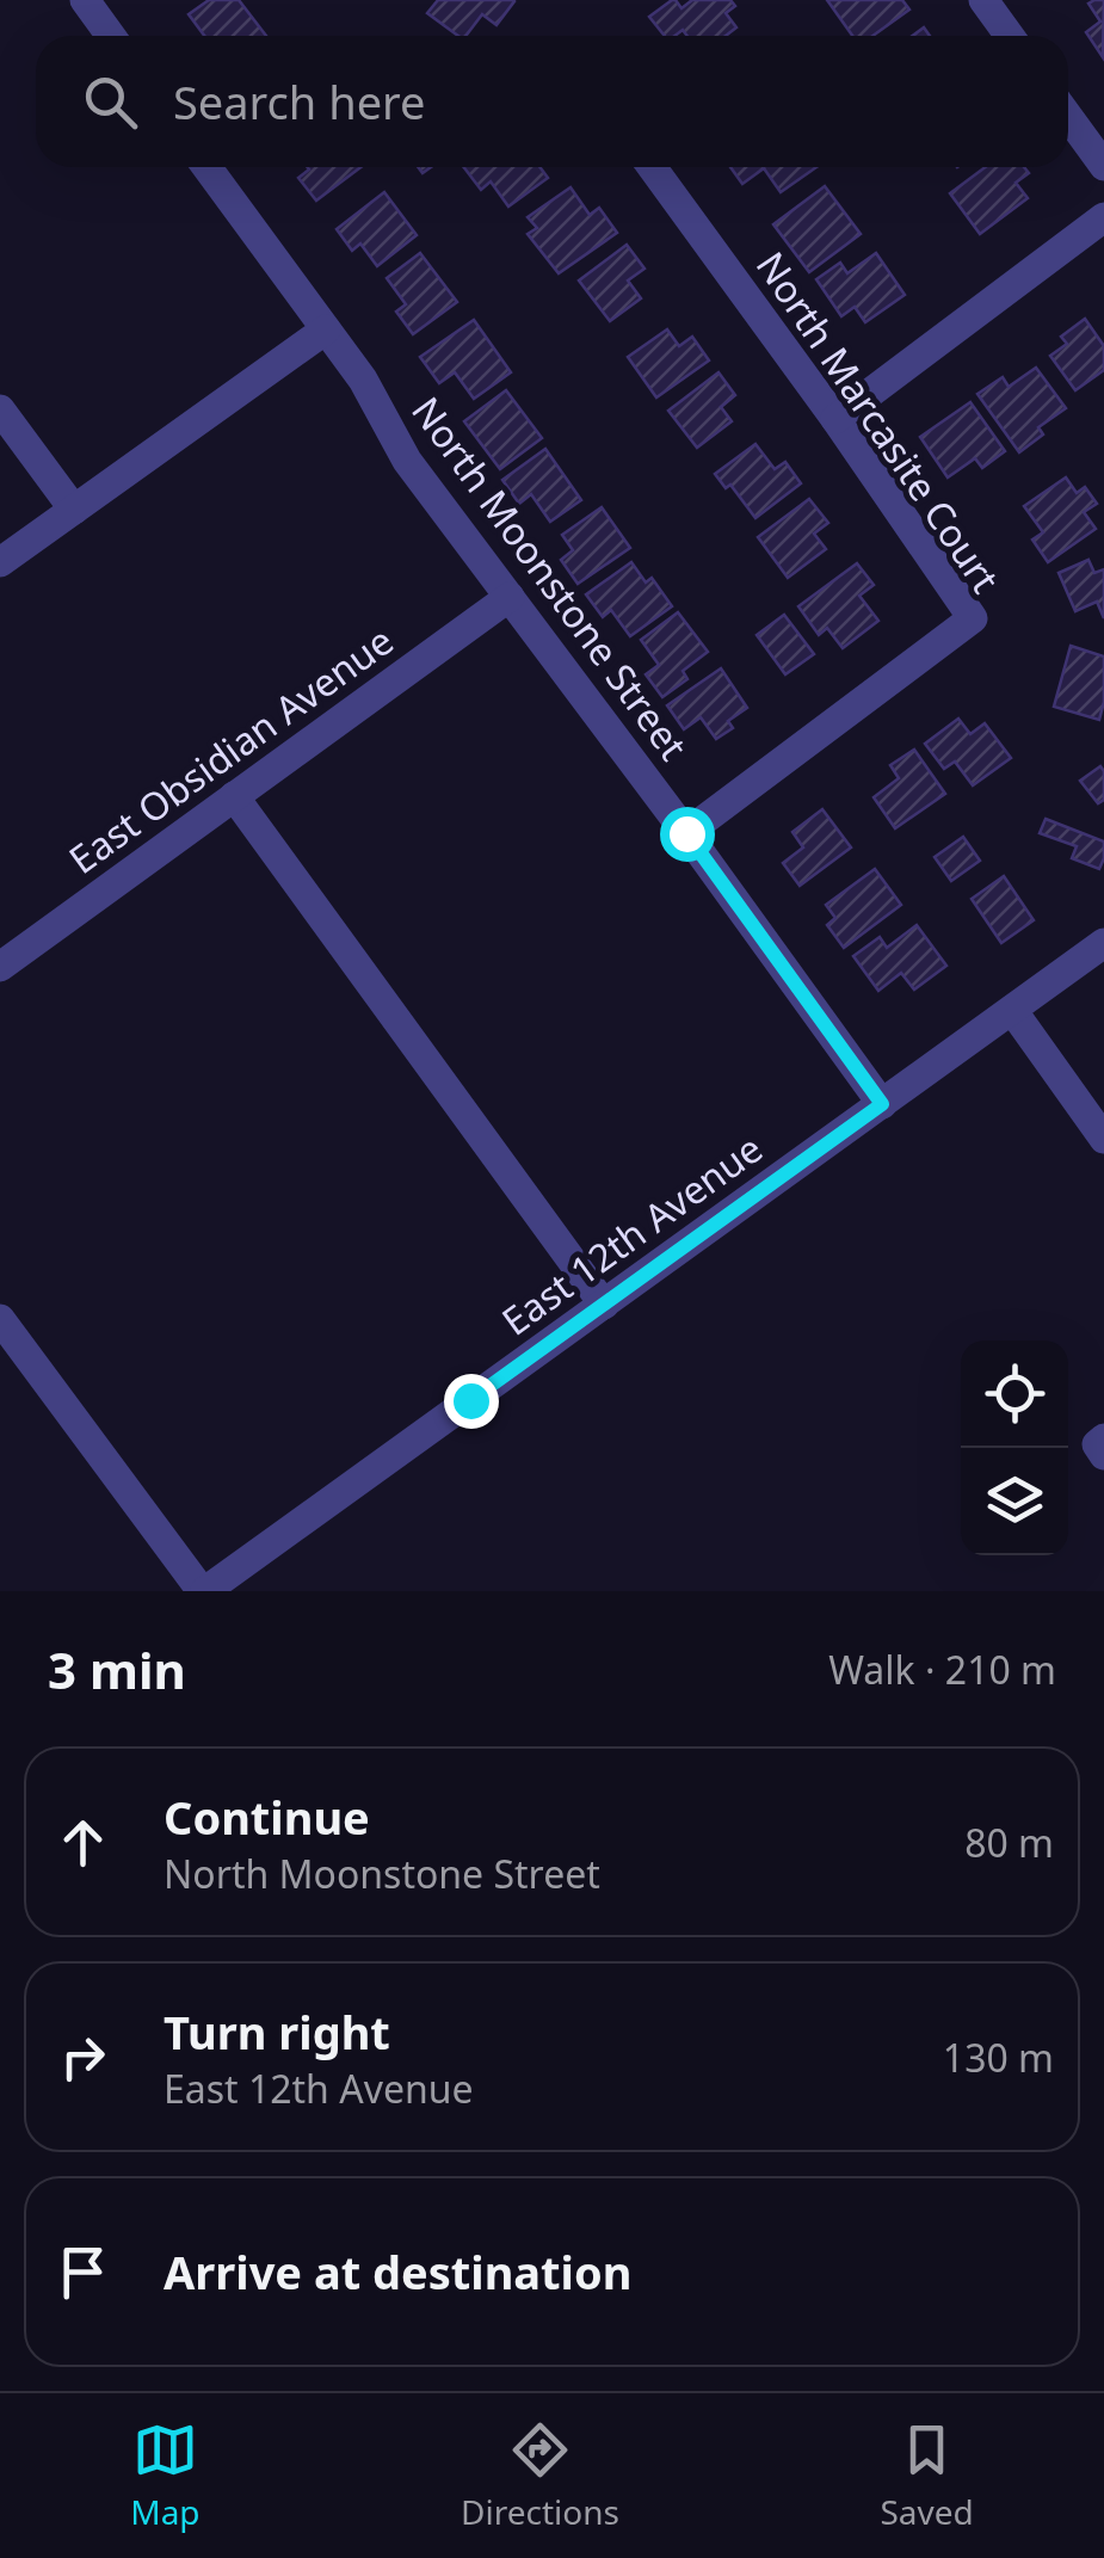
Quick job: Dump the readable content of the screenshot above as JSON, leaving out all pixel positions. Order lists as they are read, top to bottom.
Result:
{
  "streets": {
    "street": [
      "North Marcasite Court",
      "North Moonstone Street",
      "East Obsidian Avenue",
      "East 12th Avenue"
    ]
  },
  "crossings": [
    ["North Marcasite Court", "North Moonstone Street"],
    ["North Moonstone Street", "East Obsidian Avenue"],
    ["North Moonstone Street", "East 12th Avenue"]
  ],
  "page": {
    "search": "Search here",
    "heading": ["3 min", "Walk · 210 m"],
    "list": [
      ["Continue", "North Moonstone Street", "80 m"],
      ["Turn right", "East 12th Avenue", "130 m"],
      "Arrive at destination"
    ],
    "nav": ["Map", "Directions", "Saved"]
  }
}
